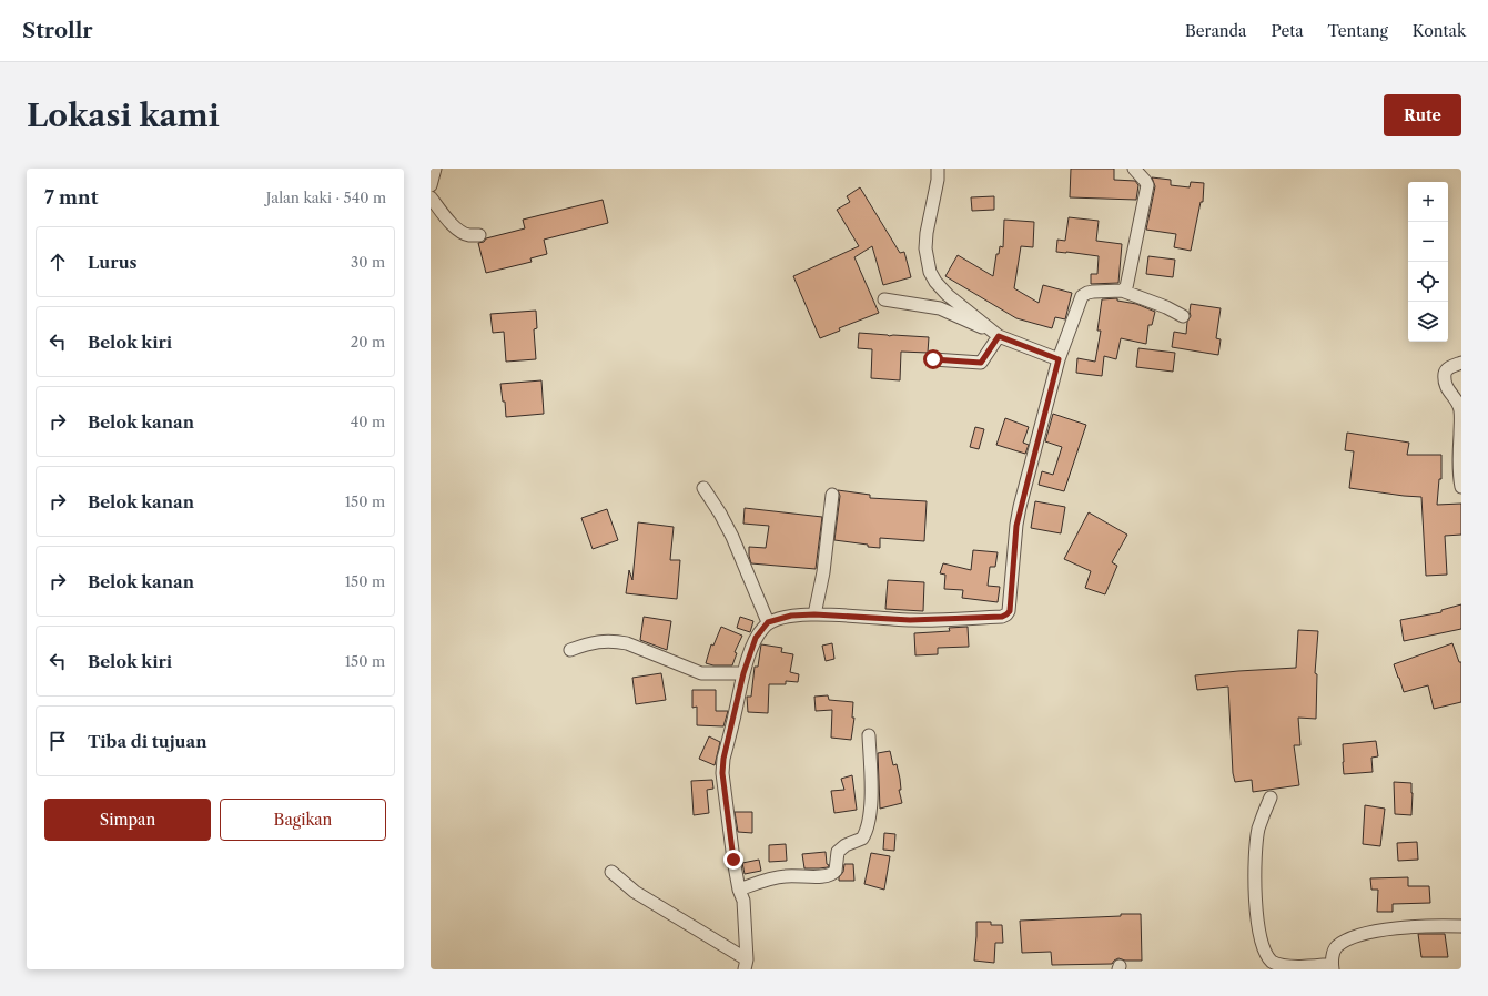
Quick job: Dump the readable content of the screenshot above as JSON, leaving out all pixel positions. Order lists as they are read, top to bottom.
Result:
{
  "page": {
    "header": "Strollr",
    "nav": [
      "Beranda",
      "Peta",
      "Tentang",
      "Kontak"
    ],
    "buttons": [
      "Rute",
      ["Simpan", "Bagikan"]
    ],
    "title": "Lokasi kami",
    "heading": ["7 mnt", "Jalan kaki · 540 m"],
    "map_buttons": ["+", "−"],
    "list": [
      ["Lurus", "30 m"],
      ["Belok kiri", "20 m"],
      ["Belok kanan", "40 m"],
      ["Belok kanan", "150 m"],
      ["Belok kanan", "150 m"],
      ["Belok kiri", "150 m"],
      "Tiba di tujuan"
    ]
  }
}
